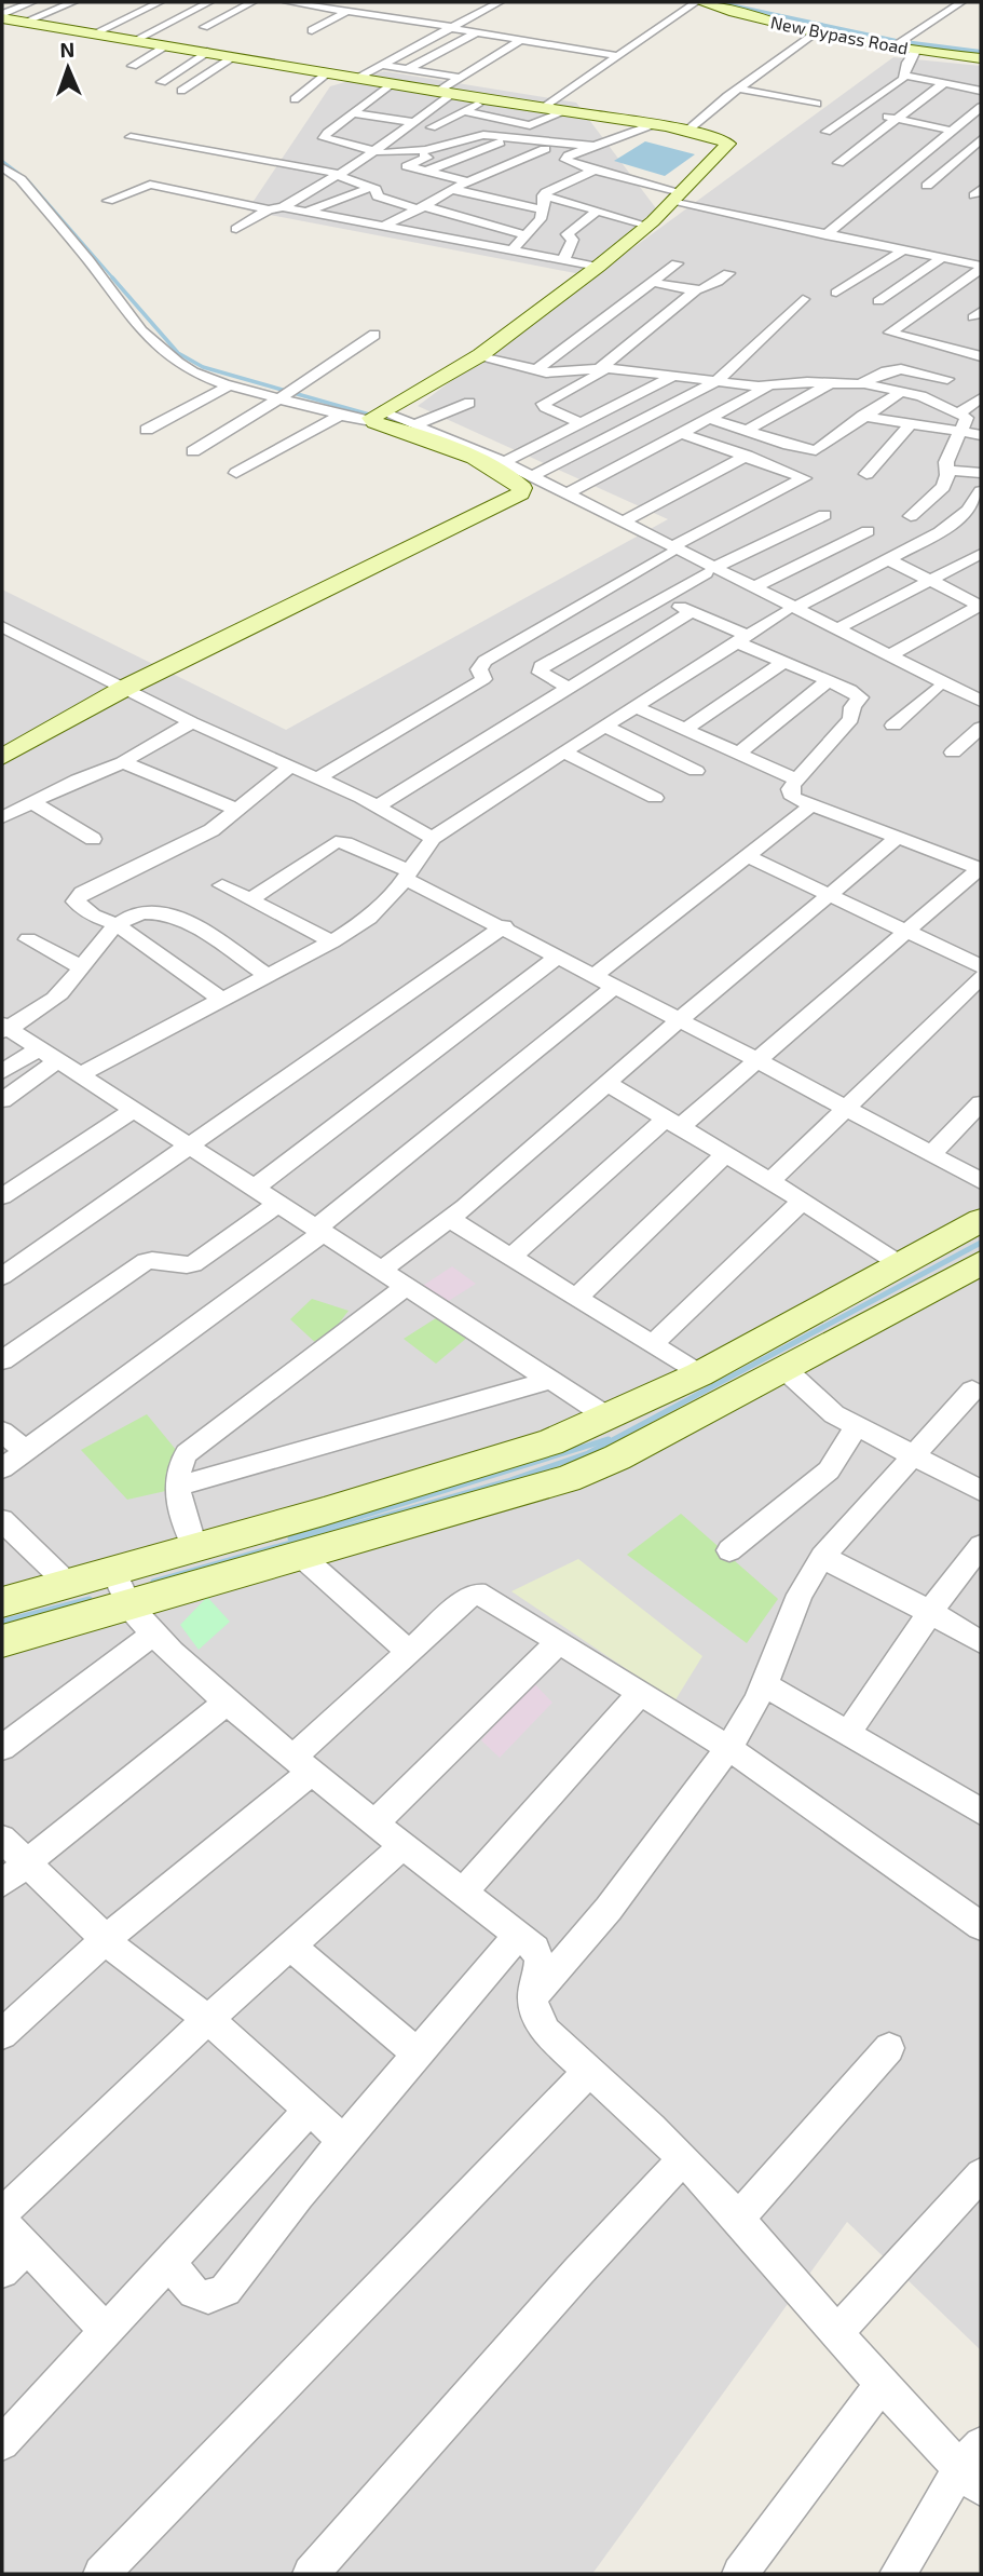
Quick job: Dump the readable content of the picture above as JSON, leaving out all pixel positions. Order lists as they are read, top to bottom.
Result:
{
  "streets": {
    "street": ["New Bypass Road"]
  },
  "north": "top"
}
